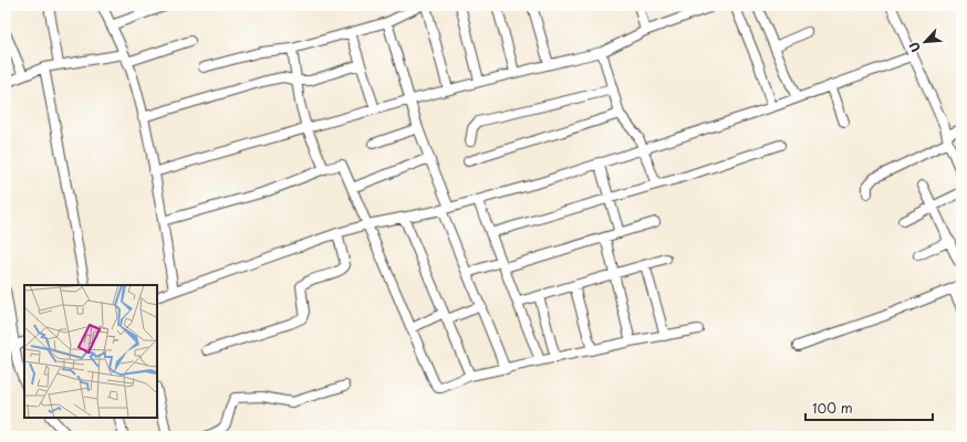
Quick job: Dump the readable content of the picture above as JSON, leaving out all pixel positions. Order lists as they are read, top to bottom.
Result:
{
  "scale_bar": "100 m",
  "north": "bottom left"
}
